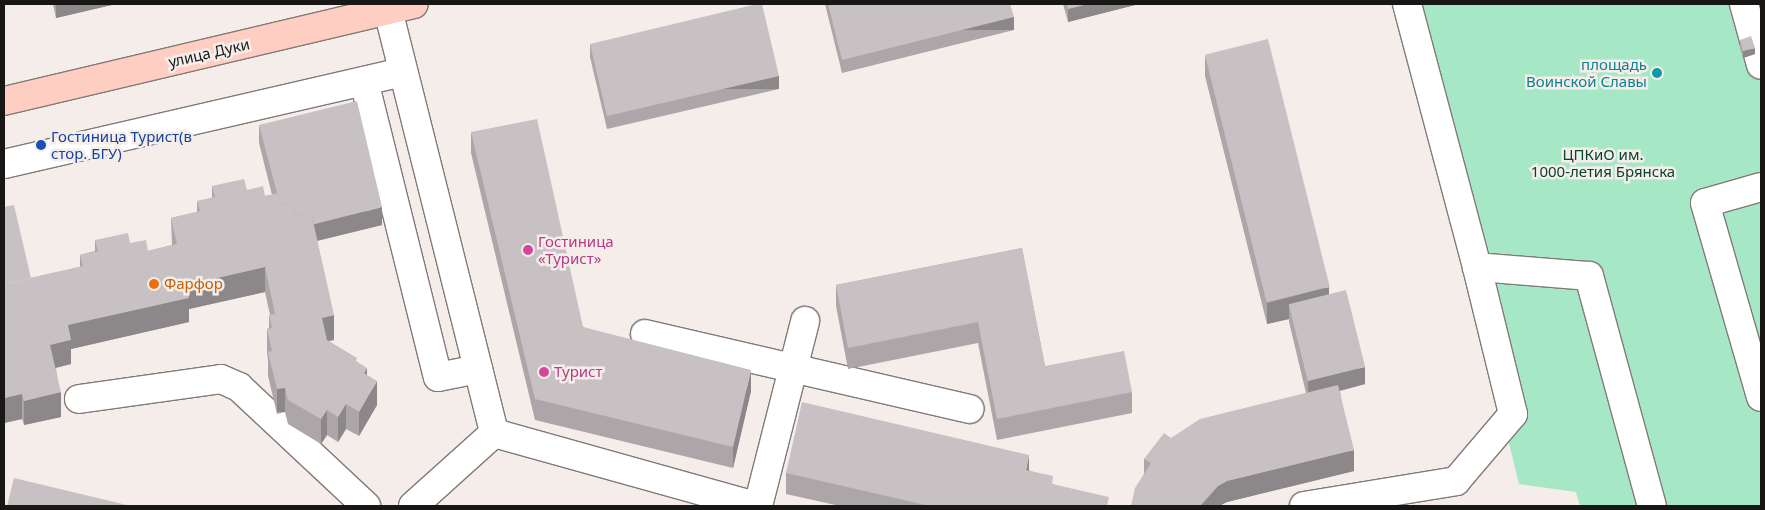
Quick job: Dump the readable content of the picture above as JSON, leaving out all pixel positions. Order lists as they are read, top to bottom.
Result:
{
  "streets": {
    "main road": ["улица Дуки"]
  },
  "parks": ["ЦПКиО им. 1000-летия Брянска"],
  "places": [
    "площадь Воинской Славы",
    "Гостиница Турист(в стор. БГУ)",
    "Гостиница «Турист»",
    "Фарфор",
    "Турист"
  ]
}
